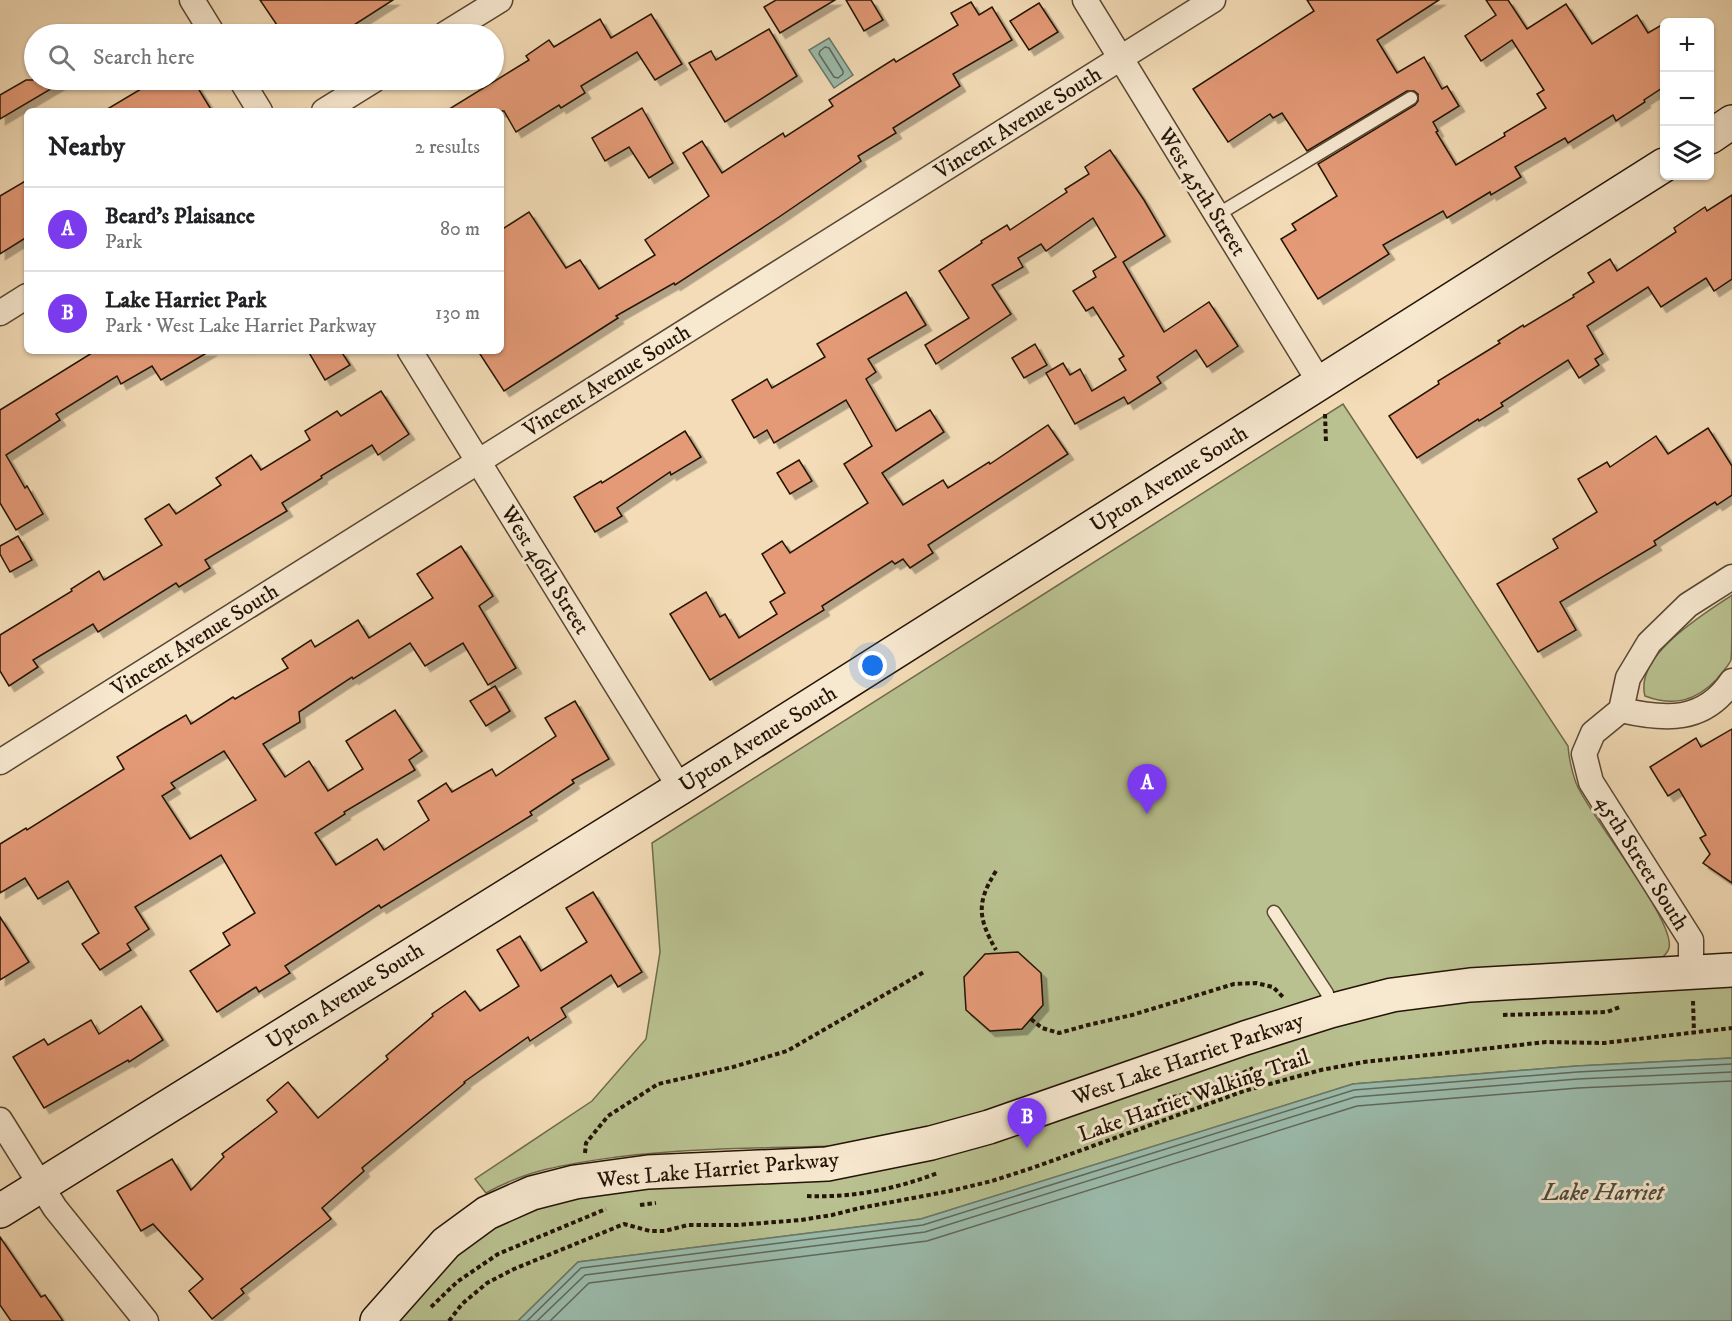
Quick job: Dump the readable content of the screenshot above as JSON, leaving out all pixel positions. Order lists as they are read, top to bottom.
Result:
{
  "streets": {
    "street": [
      "Vincent Avenue South",
      "West 45th Street",
      "Upton Avenue South",
      "West 46th Street",
      "45th Street South",
      "West Lake Harriet Parkway"
    ],
    "path": ["Lake Harriet Walking Trail"]
  },
  "crossings": [
    ["Vincent Avenue South", "West 45th Street"],
    ["Vincent Avenue South", "West 46th Street"],
    ["West 45th Street", "Upton Avenue South"],
    ["Upton Avenue South", "West 46th Street"],
    ["45th Street South", "West Lake Harriet Parkway"]
  ],
  "water": ["Lake Harriet"],
  "page": {
    "map_buttons": ["+", "−"],
    "search": "Search here",
    "heading": ["Nearby", "2 results"],
    "list": [
      {
        "mark": "A",
        "name": "Beard's Plaisance",
        "note": "Park",
        "value": "80 m"
      },
      {
        "mark": "B",
        "name": "Lake Harriet Park",
        "note": "Park · West Lake Harriet Parkway",
        "value": "130 m"
      }
    ],
    "pins": ["A", "B"]
  }
}
